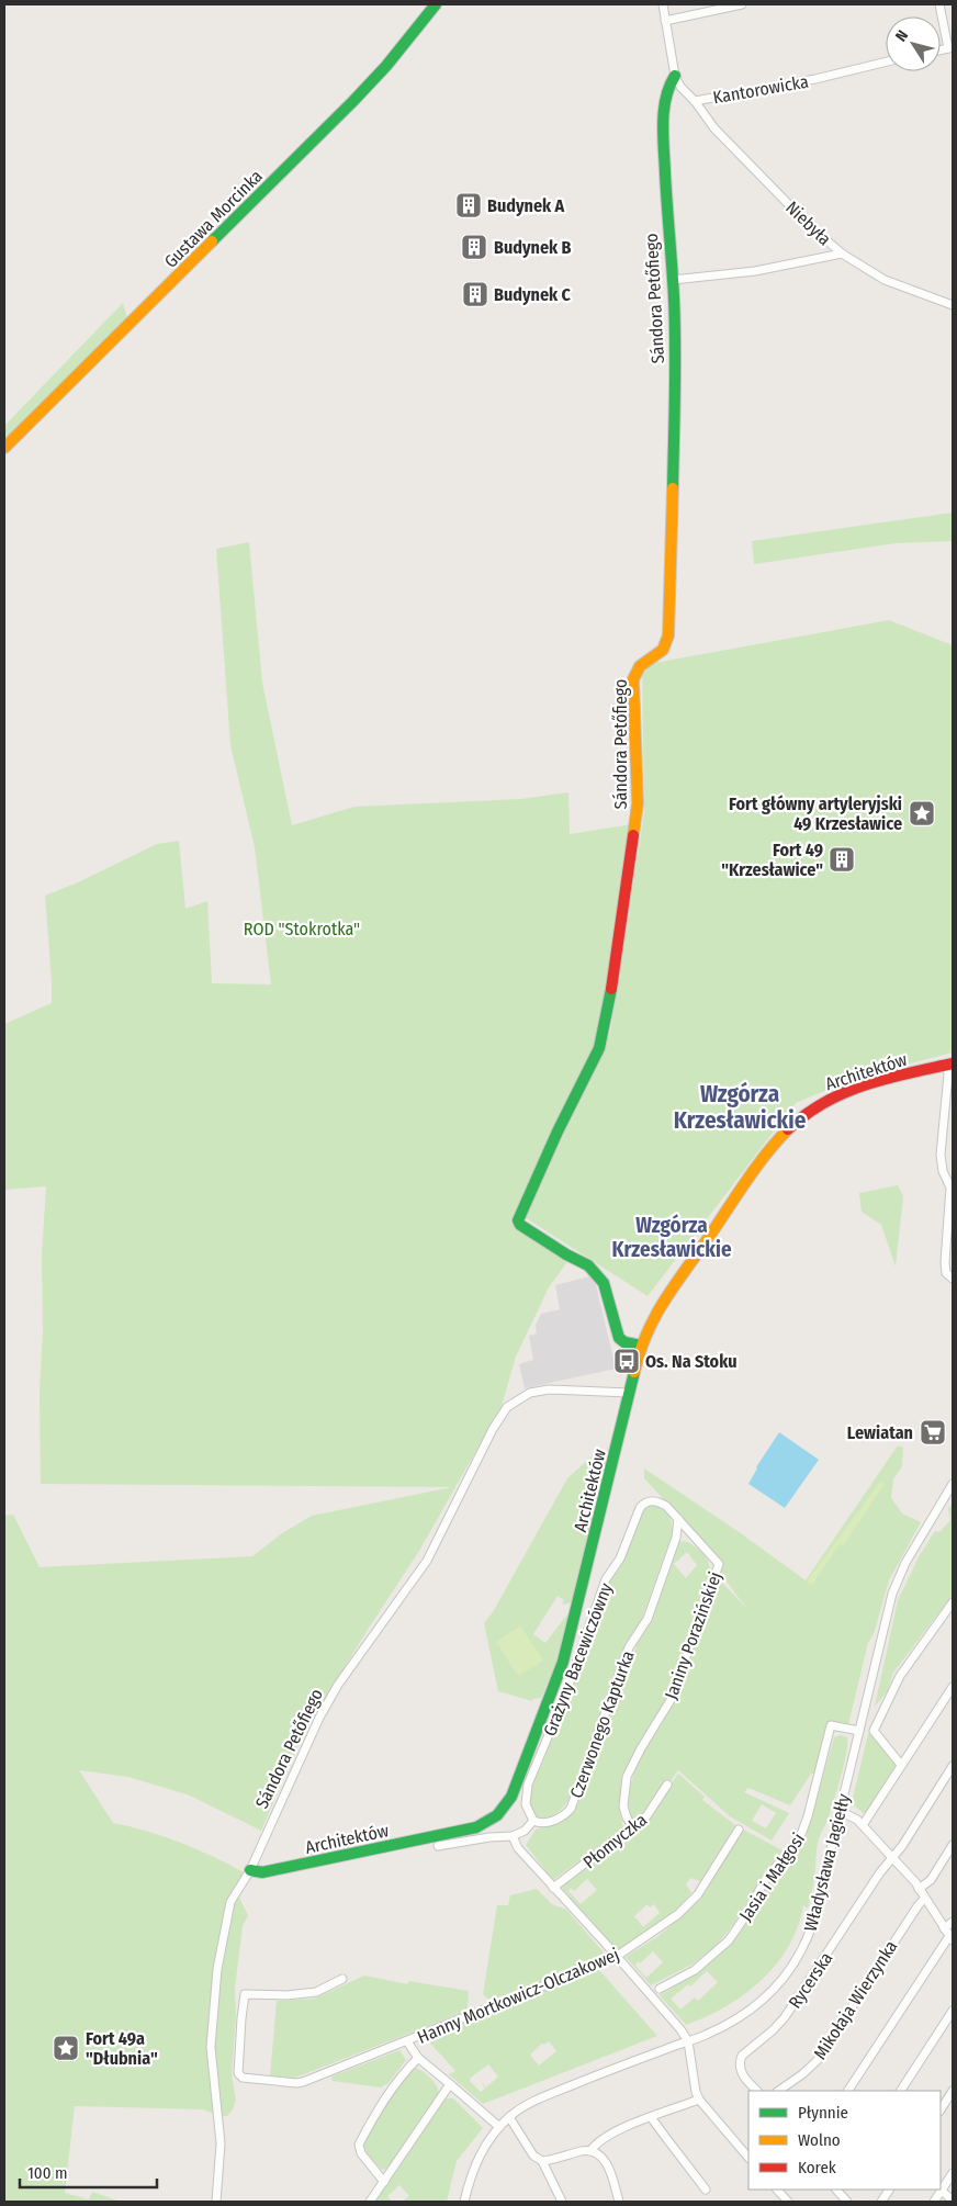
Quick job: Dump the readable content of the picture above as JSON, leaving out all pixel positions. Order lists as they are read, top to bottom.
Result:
{
  "streets": {
    "street": [
      "Kantorowicka",
      "Gustawa Morcinka",
      "Niebyła",
      "Sándora Petőfiego",
      "Architektów",
      "Janiny Porazińskiej",
      "Grażyny Bacewiczówny",
      "Czerwonego Kapturka",
      "Płomyczka",
      "Władysława Jagiełły",
      "Jasia i Małgosi",
      "Rycerska",
      "Hanny Mortkowicz-Olczakowej",
      "Mikołaja Wierzynka"
    ]
  },
  "crossings": [
    ["Kantorowicka", "Niebyła"],
    ["Kantorowicka", "Sándora Petőfiego"],
    ["Sándora Petőfiego", "Architektów"],
    ["Janiny Porazińskiej", "Grażyny Bacewiczówny"],
    ["Janiny Porazińskiej", "Czerwonego Kapturka"],
    ["Janiny Porazińskiej", "Płomyczka"],
    ["Grażyny Bacewiczówny", "Czerwonego Kapturka"],
    ["Władysława Jagiełły", "Jasia i Małgosi"]
  ],
  "districts": ["Wzgórza Krzesławickie", "Wzgórza Krzesławickie"],
  "parks": ["ROD \"Stokrotka\""],
  "places": {
    "building": [
      "Budynek A",
      "Budynek B",
      "Budynek C",
      "Fort 49 \"Krzesławice\""
    ],
    "place": ["Fort główny artyleryjski 49 Krzesławice", "Fort 49a \"Dłubnia\""],
    "bus stop": ["Os. Na Stoku"],
    "supermarket": ["Lewiatan"]
  },
  "legend": ["Płynnie", "Wolno", "Korek"],
  "scale_bar": "100 m",
  "north": "top left"
}
